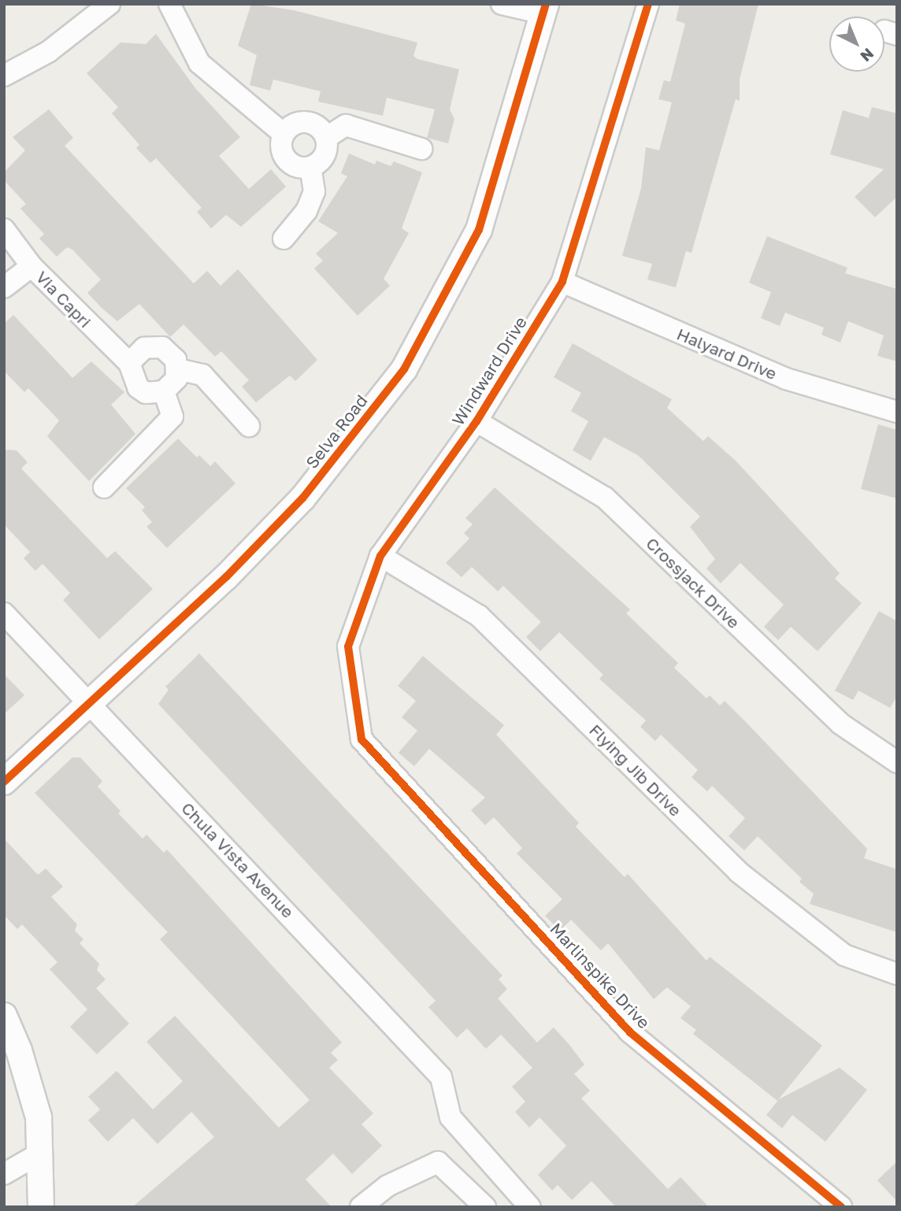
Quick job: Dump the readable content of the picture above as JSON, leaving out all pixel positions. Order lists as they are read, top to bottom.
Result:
{
  "streets": {
    "street": [
      "Via Capri",
      "Halyard Drive",
      "Windward Drive",
      "Selva Road",
      "Crossjack Drive",
      "Flying Jib Drive",
      "Chula Vista Avenue",
      "Marlinspike Drive"
    ]
  },
  "crossings": [
    ["Halyard Drive", "Windward Drive"],
    ["Windward Drive", "Crossjack Drive"],
    ["Windward Drive", "Flying Jib Drive"],
    ["Windward Drive", "Marlinspike Drive"],
    ["Selva Road", "Chula Vista Avenue"]
  ],
  "north": "bottom right"
}
